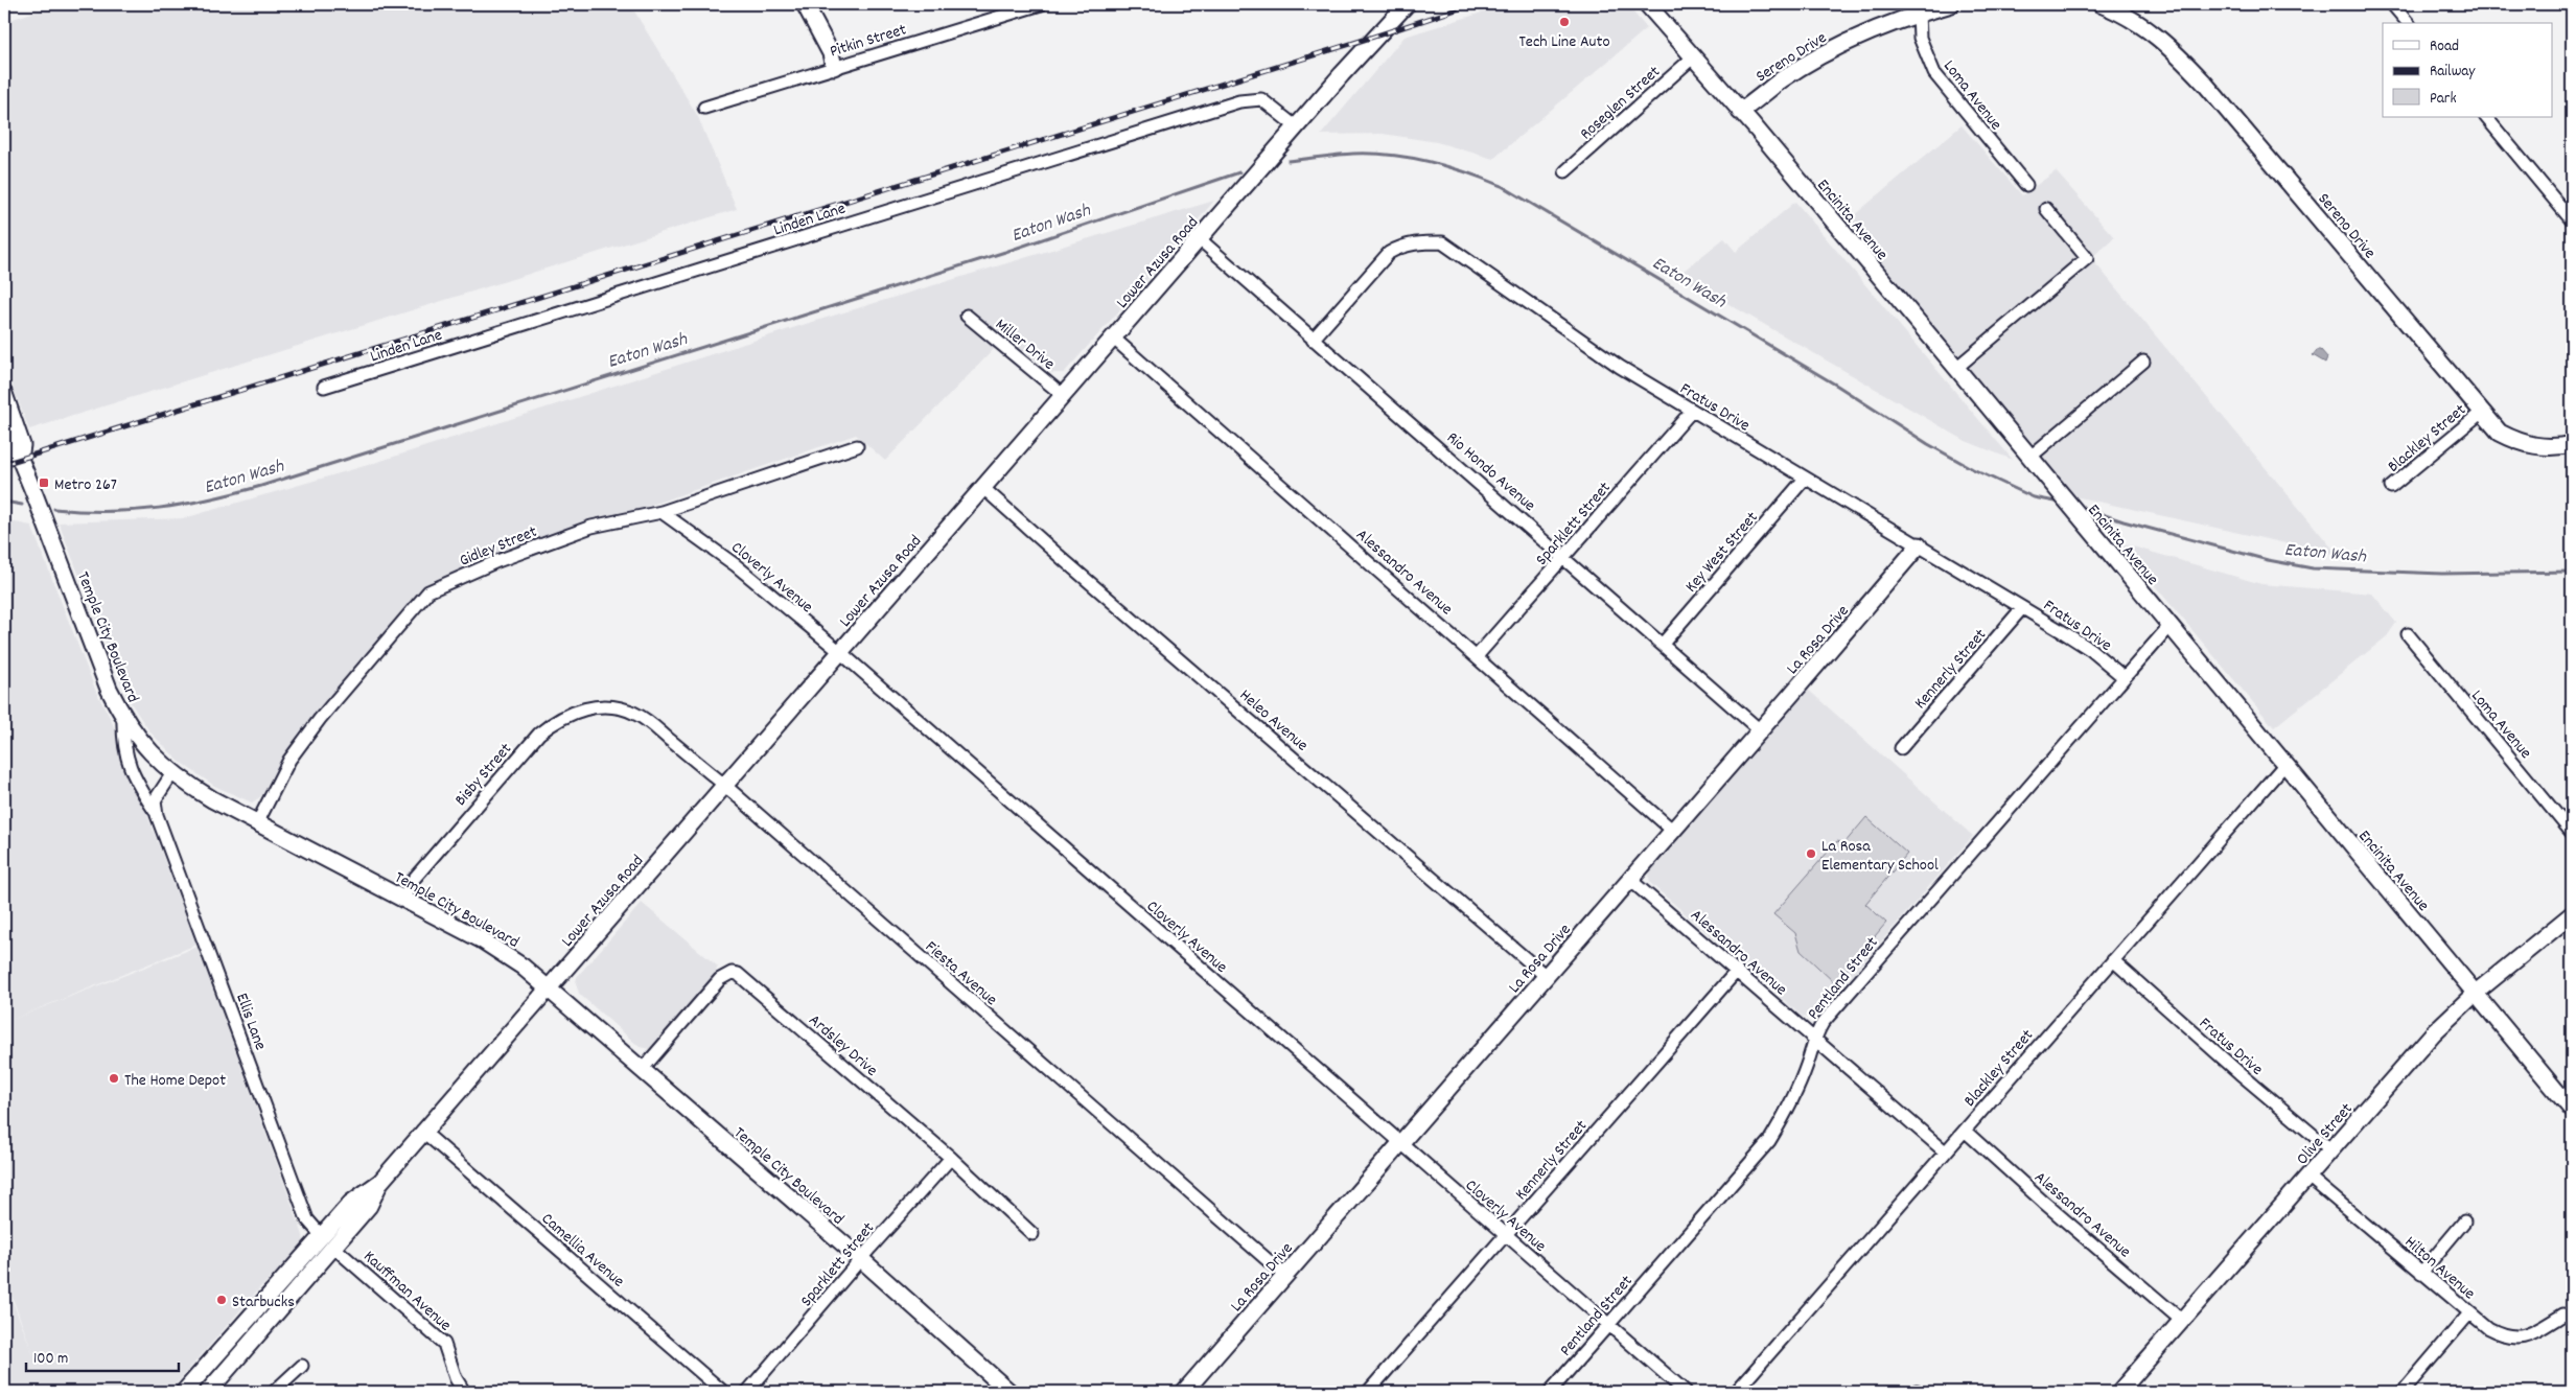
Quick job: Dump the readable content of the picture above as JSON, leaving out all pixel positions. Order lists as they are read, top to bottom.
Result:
{
  "streets": {
    "street": [
      "Pitkin Street",
      "Sereno Drive",
      "Loma Avenue",
      "Roseglen Street",
      "Linden Lane",
      "Encinita Avenue",
      "Lower Azusa Road",
      "Miller Drive",
      "Fratus Drive",
      "Blackley Street",
      "Rio Hondo Avenue",
      "Sparklett Street",
      "Gidley Street",
      "Key West Street",
      "Alessandro Avenue",
      "Cloverly Avenue",
      "Temple City Boulevard",
      "La Rosa Drive",
      "Kennerly Street",
      "Heleo Avenue",
      "Bisby Street",
      "Fiesta Avenue",
      "Pentland Street",
      "Ellis Lane",
      "Ardsley Drive",
      "Olive Street",
      "Camellia Avenue",
      "Hilton Avenue",
      "Kauffman Avenue"
    ]
  },
  "crossings": [
    ["Sereno Drive", "Loma Avenue"],
    ["Sereno Drive", "Encinita Avenue"],
    ["Sereno Drive", "Blackley Street"],
    ["Roseglen Street", "Encinita Avenue"],
    ["Linden Lane", "Lower Azusa Road"],
    ["Encinita Avenue", "Blackley Street"],
    ["Encinita Avenue", "Pentland Street"],
    ["Encinita Avenue", "Olive Street"],
    ["Lower Azusa Road", "Miller Drive"],
    ["Lower Azusa Road", "Rio Hondo Avenue"],
    ["Lower Azusa Road", "Alessandro Avenue"],
    ["Lower Azusa Road", "Cloverly Avenue"],
    ["Lower Azusa Road", "Temple City Boulevard"],
    ["Lower Azusa Road", "Heleo Avenue"],
    ["Lower Azusa Road", "Fiesta Avenue"],
    ["Lower Azusa Road", "Ellis Lane"],
    ["Lower Azusa Road", "Camellia Avenue"],
    ["Lower Azusa Road", "Kauffman Avenue"],
    ["Fratus Drive", "Blackley Street"],
    ["Fratus Drive", "Rio Hondo Avenue"],
    ["Fratus Drive", "Sparklett Street"],
    ["Fratus Drive", "Key West Street"],
    ["Fratus Drive", "La Rosa Drive"],
    ["Fratus Drive", "Kennerly Street"],
    ["Fratus Drive", "Pentland Street"],
    ["Fratus Drive", "Olive Street"],
    ["Blackley Street", "Alessandro Avenue"],
    ["Rio Hondo Avenue", "Sparklett Street"],
    ["Rio Hondo Avenue", "Key West Street"],
    ["Rio Hondo Avenue", "La Rosa Drive"],
    ["Sparklett Street", "Alessandro Avenue"],
    ["Sparklett Street", "Temple City Boulevard"],
    ["Sparklett Street", "Ardsley Drive"],
    ["Gidley Street", "Cloverly Avenue"],
    ["Gidley Street", "Temple City Boulevard"],
    ["Alessandro Avenue", "La Rosa Drive"],
    ["Alessandro Avenue", "Kennerly Street"],
    ["Alessandro Avenue", "Pentland Street"],
    ["Alessandro Avenue", "Olive Street"],
    ["Cloverly Avenue", "La Rosa Drive"],
    ["Cloverly Avenue", "Kennerly Street"],
    ["Cloverly Avenue", "Pentland Street"],
    ["Temple City Boulevard", "Bisby Street"],
    ["Temple City Boulevard", "Ellis Lane"],
    ["Temple City Boulevard", "Ardsley Drive"],
    ["La Rosa Drive", "Heleo Avenue"],
    ["La Rosa Drive", "Fiesta Avenue"],
    ["Bisby Street", "Fiesta Avenue"],
    ["Olive Street", "Hilton Avenue"]
  ],
  "water": ["Eaton Wash"],
  "places": {
    "other": [
      "Tech Line Auto",
      "La Rosa Elementary School",
      "The Home Depot",
      "Starbucks"
    ],
    "transit": ["Metro 267"]
  },
  "legend": ["Road", "Railway", "Park"],
  "scale_bar": "100 m"
}
